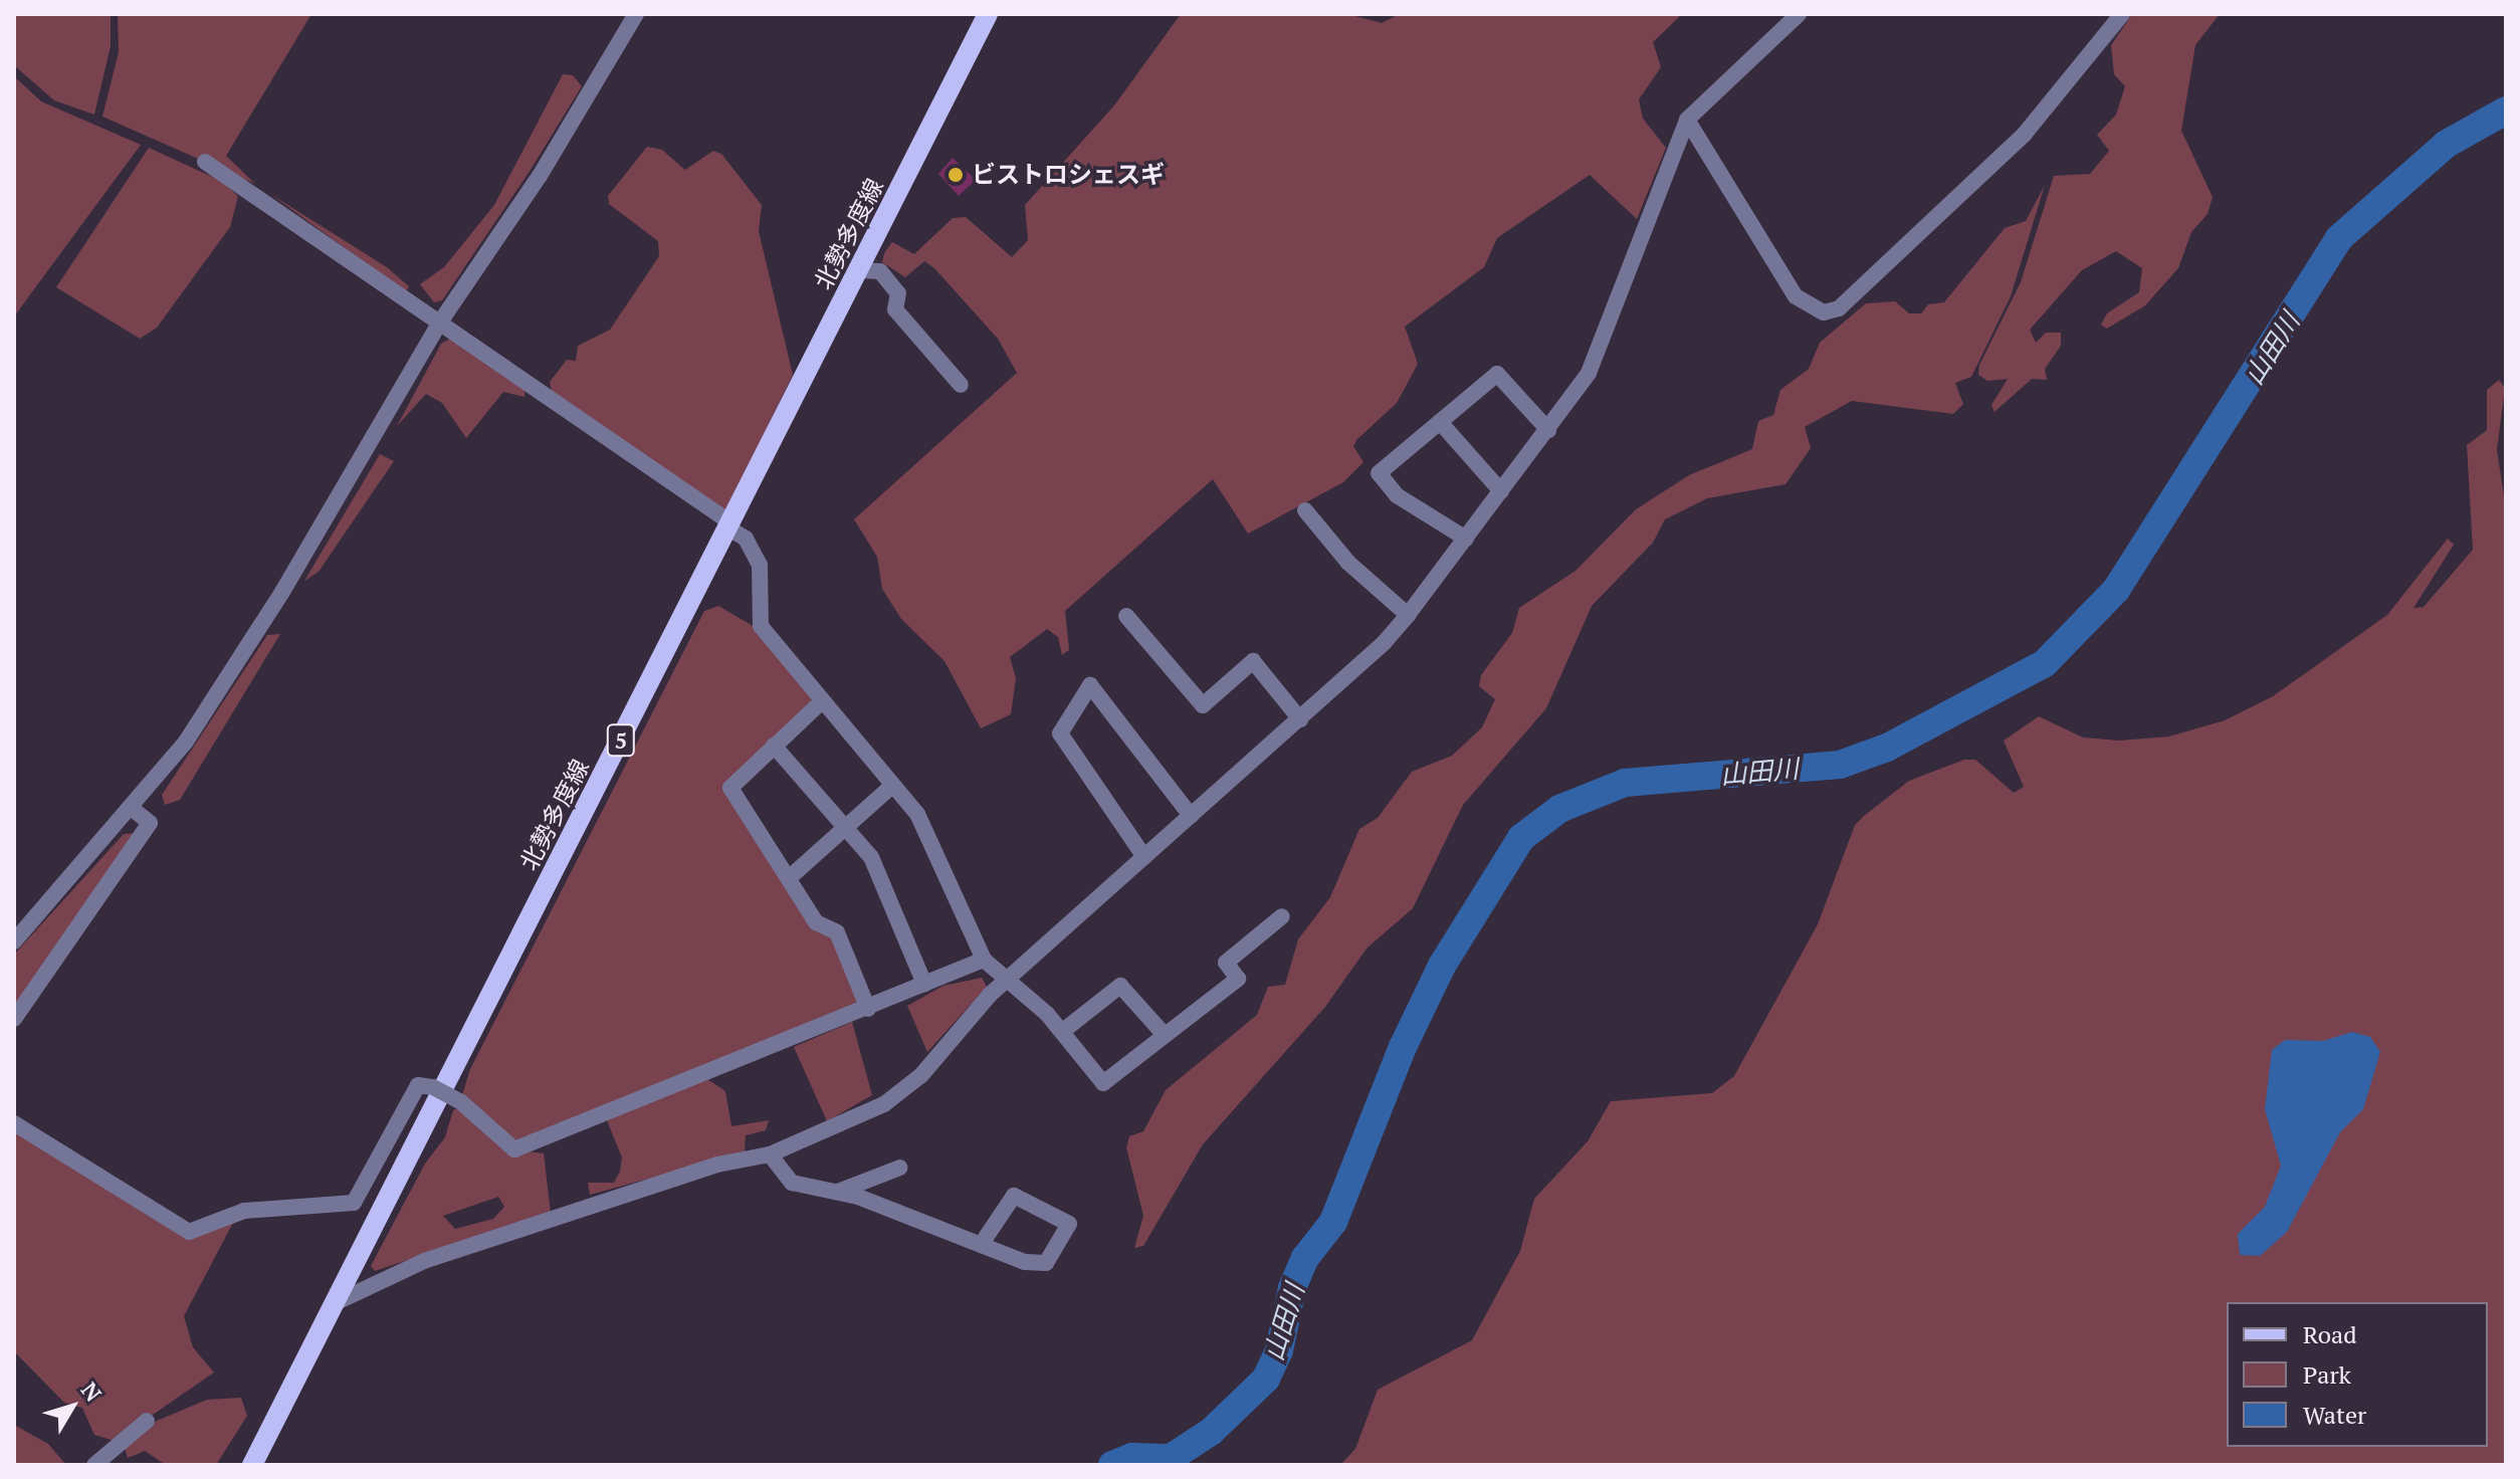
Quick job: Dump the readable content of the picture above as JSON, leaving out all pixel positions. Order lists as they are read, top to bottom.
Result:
{
  "streets": {
    "main road": ["北勢多度線", "5"]
  },
  "water": ["山田川"],
  "places": ["ビストロシェスギ"],
  "legend": ["Road", "Park", "Water"],
  "north": "top right"
}
